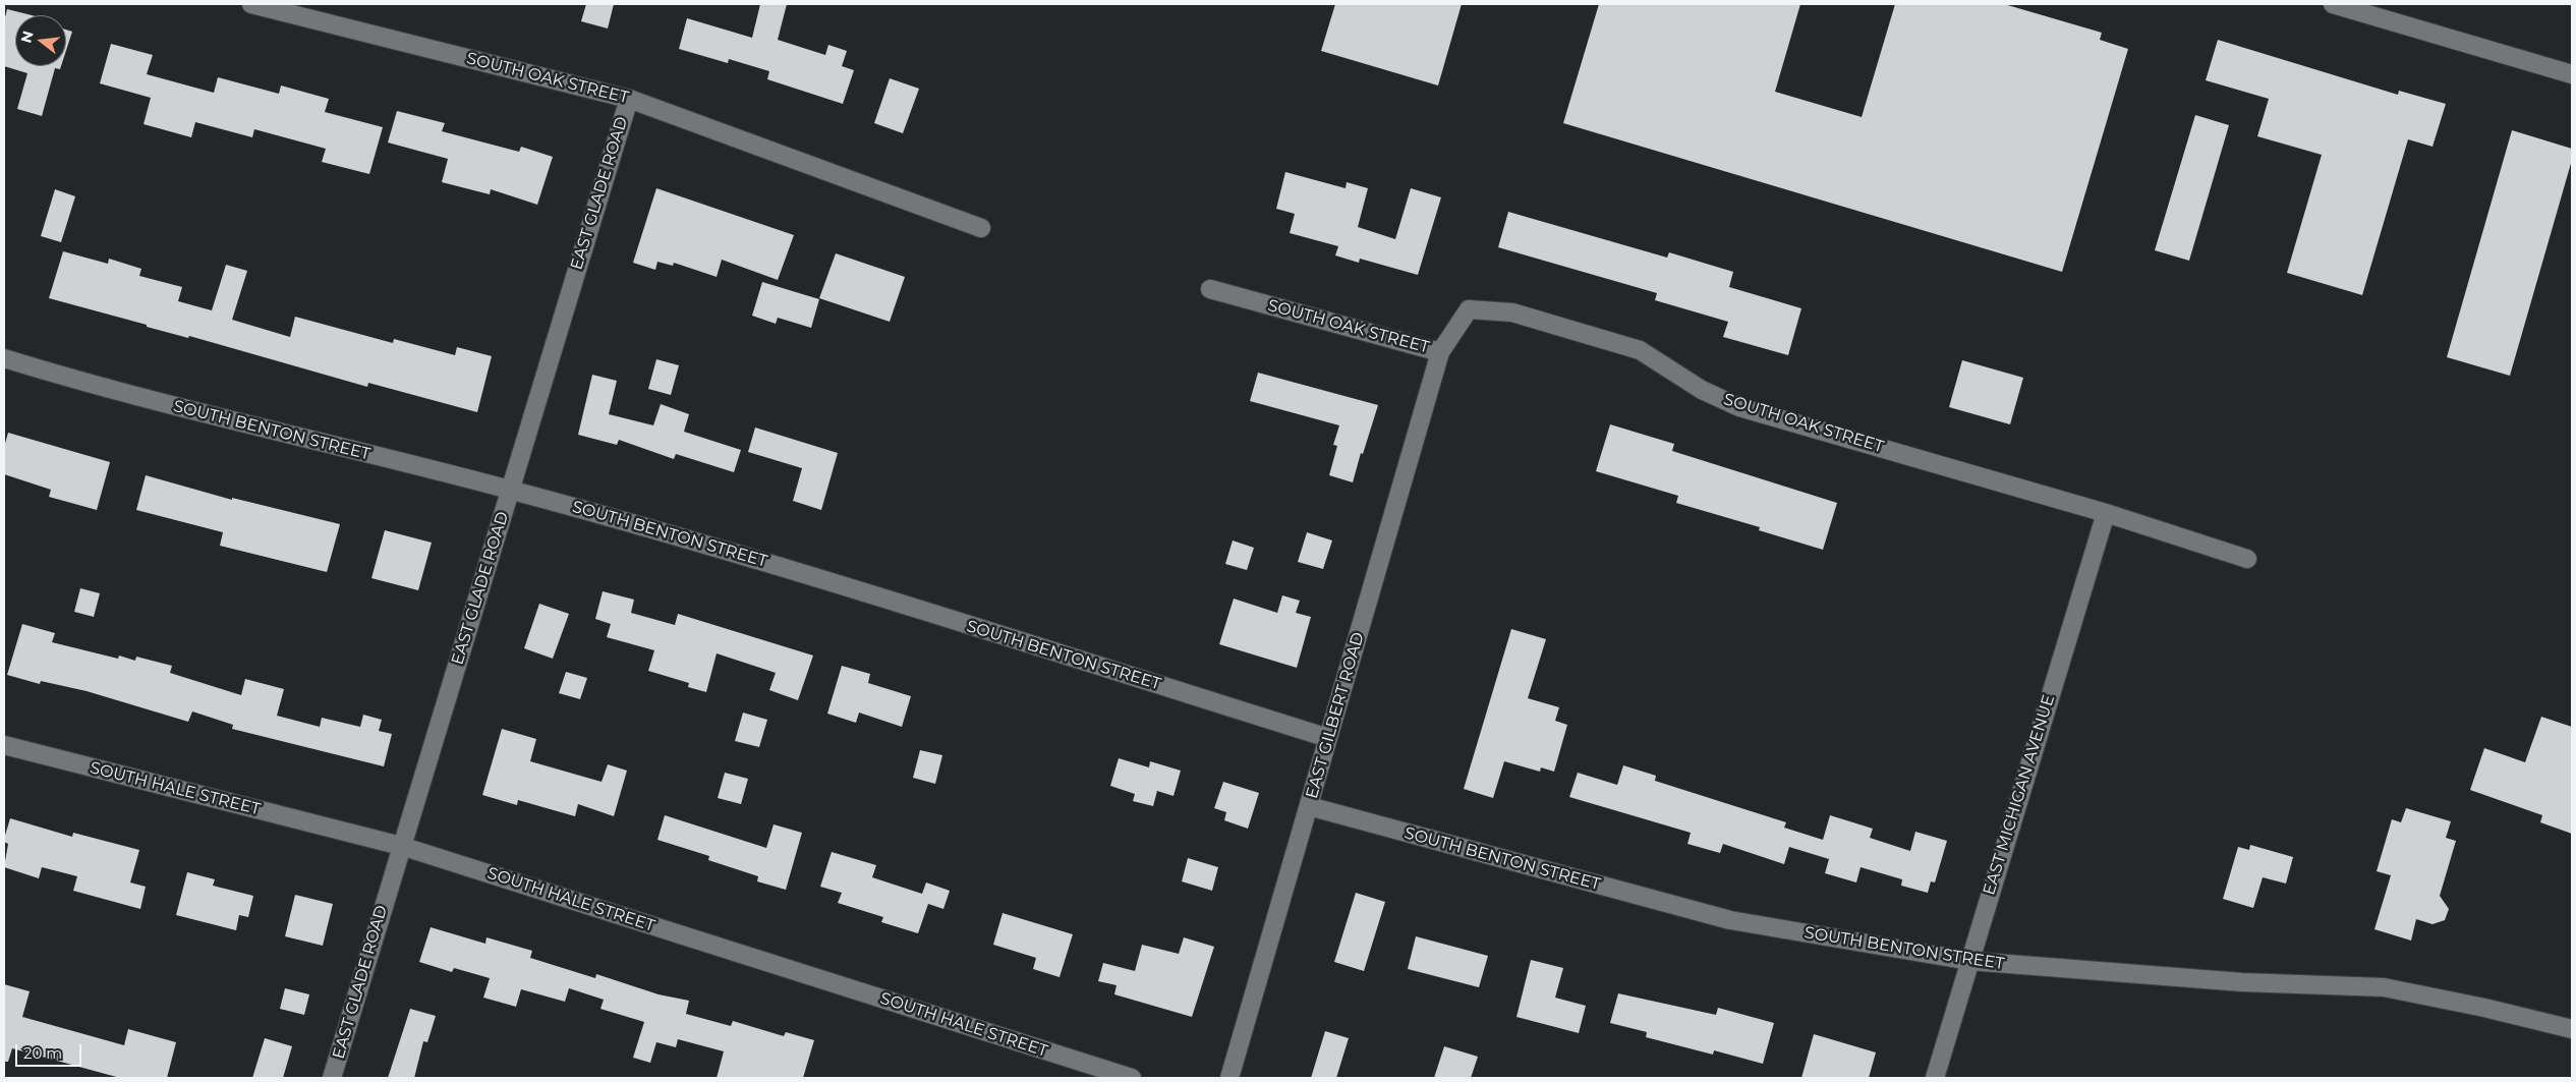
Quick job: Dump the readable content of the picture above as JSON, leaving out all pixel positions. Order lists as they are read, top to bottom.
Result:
{
  "streets": {
    "street": [
      "SOUTH OAK STREET",
      "EAST GLADE ROAD",
      "SOUTH BENTON STREET",
      "EAST GILBERT ROAD",
      "SOUTH HALE STREET",
      "EAST MICHIGAN AVENUE"
    ]
  },
  "crossings": [
    ["SOUTH OAK STREET", "EAST GLADE ROAD"],
    ["SOUTH OAK STREET", "EAST GILBERT ROAD"],
    ["SOUTH OAK STREET", "EAST MICHIGAN AVENUE"],
    ["EAST GLADE ROAD", "SOUTH BENTON STREET"],
    ["EAST GLADE ROAD", "SOUTH HALE STREET"],
    ["SOUTH BENTON STREET", "EAST GILBERT ROAD"],
    ["SOUTH BENTON STREET", "EAST MICHIGAN AVENUE"]
  ],
  "scale_bar": "20 m",
  "north": "left"
}
